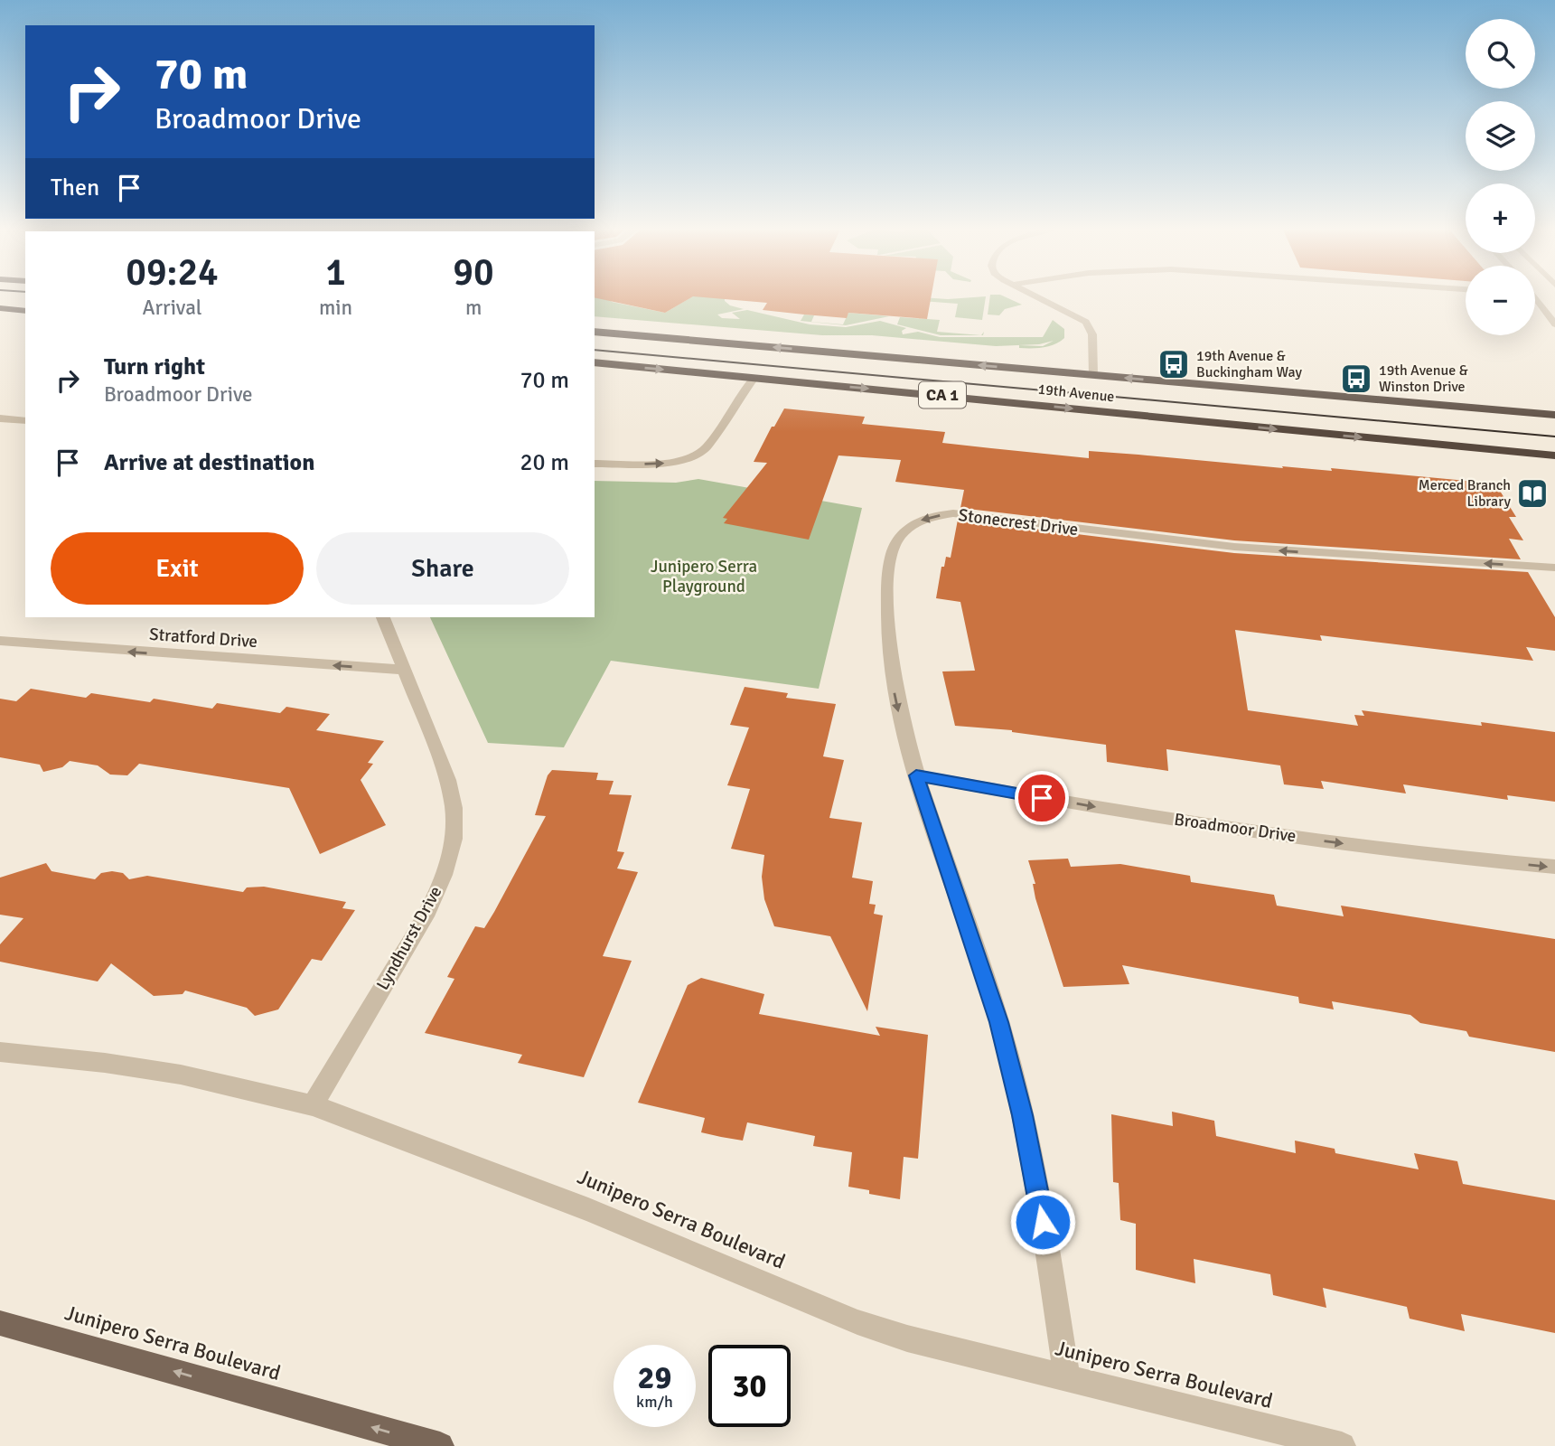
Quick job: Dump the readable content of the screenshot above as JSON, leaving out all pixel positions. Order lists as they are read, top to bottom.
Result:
{
  "streets": {
    "highway": ["19th Avenue", "CA 1"],
    "main road": ["Junipero Serra Boulevard"],
    "street": [
      "Stonecrest Drive",
      "Stratford Drive",
      "Broadmoor Drive",
      "Lyndhurst Drive"
    ]
  },
  "crossings": [
    ["Stonecrest Drive", "Broadmoor Drive"],
    ["Stonecrest Drive", "Junipero Serra Boulevard"],
    ["Stratford Drive", "Lyndhurst Drive"],
    ["Lyndhurst Drive", "Junipero Serra Boulevard"]
  ],
  "one_way": ["Stratford Drive", "Broadmoor Drive"],
  "parks": ["Junipero Serra Playground"],
  "places": {
    "bus stop": ["19th Avenue & Buckingham Way", "19th Avenue & Winston Drive"],
    "library": ["Merced Branch Library"]
  },
  "page": {
    "map_buttons": ["+", "−"],
    "turn": ["70 m", "Broadmoor Drive"],
    "then": "Then",
    "eta": [
      "09:24",
      "Arrival",
      "1",
      "min",
      "90",
      "m"
    ],
    "list": [
      {
        "name": "Turn right",
        "note": "Broadmoor Drive",
        "value": "70 m"
      },
      {
        "name": "Arrive at destination",
        "value": "20 m"
      }
    ],
    "buttons": ["Exit", "Share"],
    "speed": "29 km/h",
    "limit": "30"
  }
}
